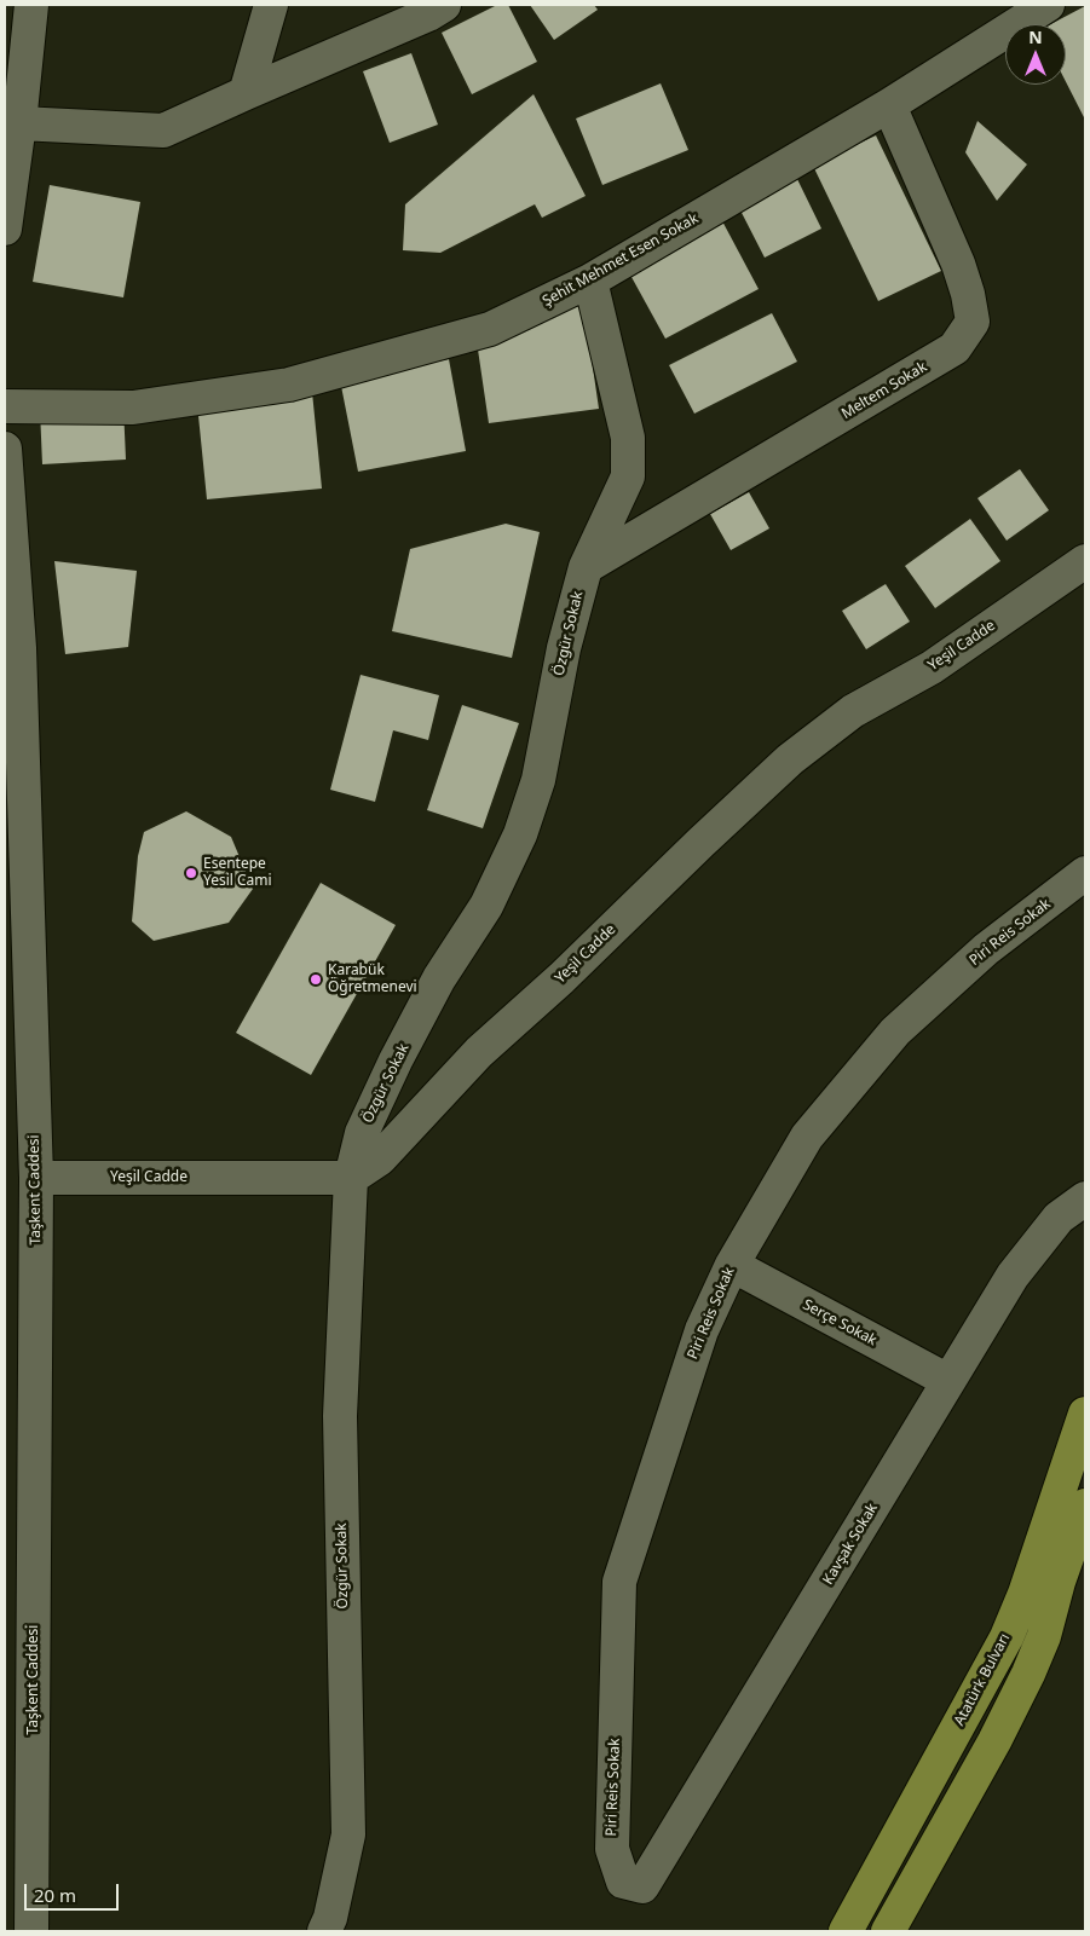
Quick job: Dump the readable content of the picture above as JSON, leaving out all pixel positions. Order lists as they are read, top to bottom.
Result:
{
  "streets": {
    "main road": ["Atatürk Bulvarı"],
    "street": [
      "Şehit Mehmet Esen Sokak",
      "Meltem Sokak",
      "Özgür Sokak",
      "Yeşil Cadde",
      "Piri Reis Sokak",
      "Taşkent Caddesi",
      "Serçe Sokak",
      "Kavşak Sokak"
    ]
  },
  "crossings": [
    ["Şehit Mehmet Esen Sokak", "Meltem Sokak"],
    ["Şehit Mehmet Esen Sokak", "Özgür Sokak"],
    ["Meltem Sokak", "Özgür Sokak"],
    ["Özgür Sokak", "Yeşil Cadde"],
    ["Yeşil Cadde", "Taşkent Caddesi"],
    ["Piri Reis Sokak", "Serçe Sokak"],
    ["Piri Reis Sokak", "Kavşak Sokak"],
    ["Serçe Sokak", "Kavşak Sokak"]
  ],
  "places": ["Esentepe Yesil Cami", "Karabük Öğretmenevi"],
  "scale_bar": "20 m",
  "north": "top"
}
